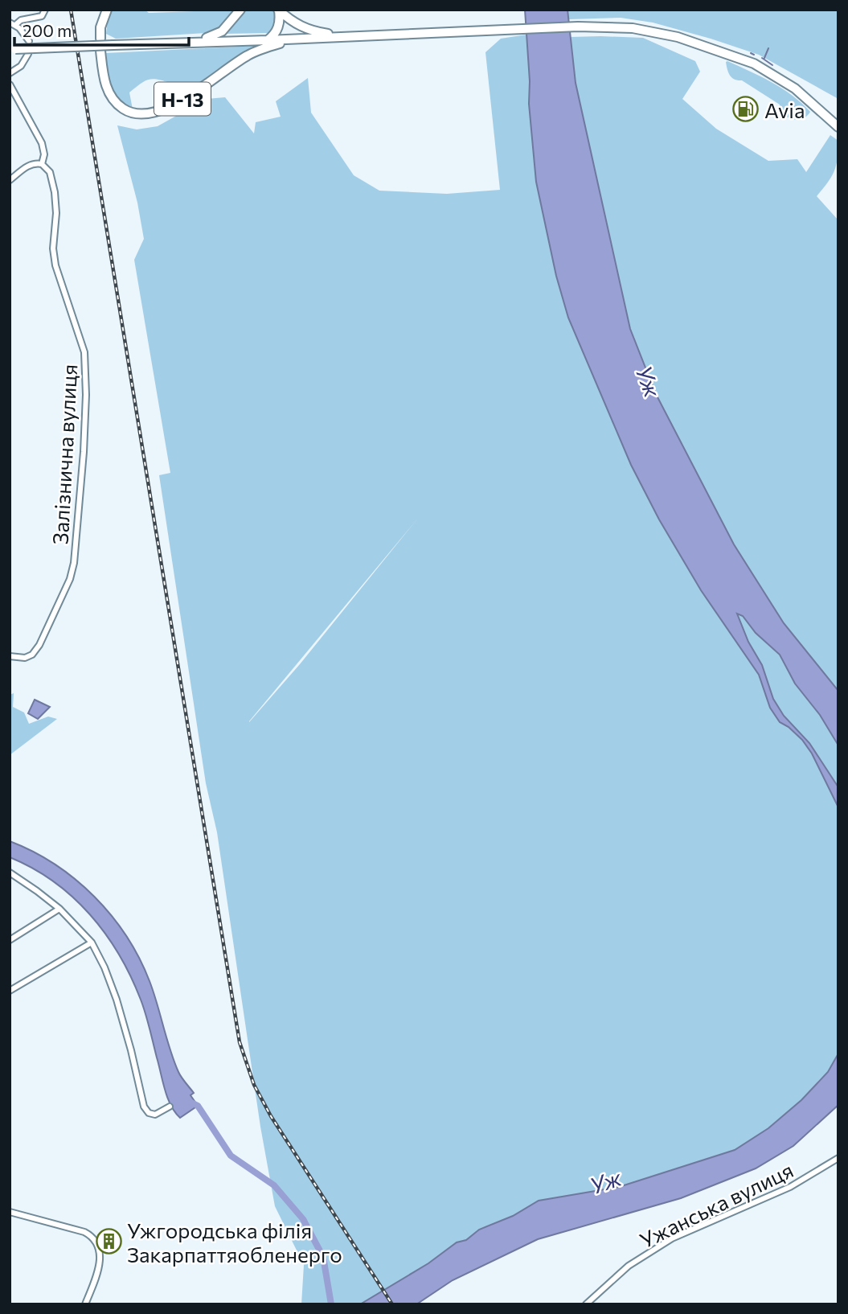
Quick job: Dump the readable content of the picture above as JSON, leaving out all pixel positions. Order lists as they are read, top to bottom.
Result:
{
  "streets": {
    "highway": ["Н-13"],
    "street": ["Залізнична вулиця", "Ужанська вулиця"]
  },
  "water": ["Уж"],
  "places": {
    "fuel station": ["Avia"],
    "building": ["Ужгородська філія Закарпаттяобленерго"]
  },
  "scale_bar": "200 m"
}
